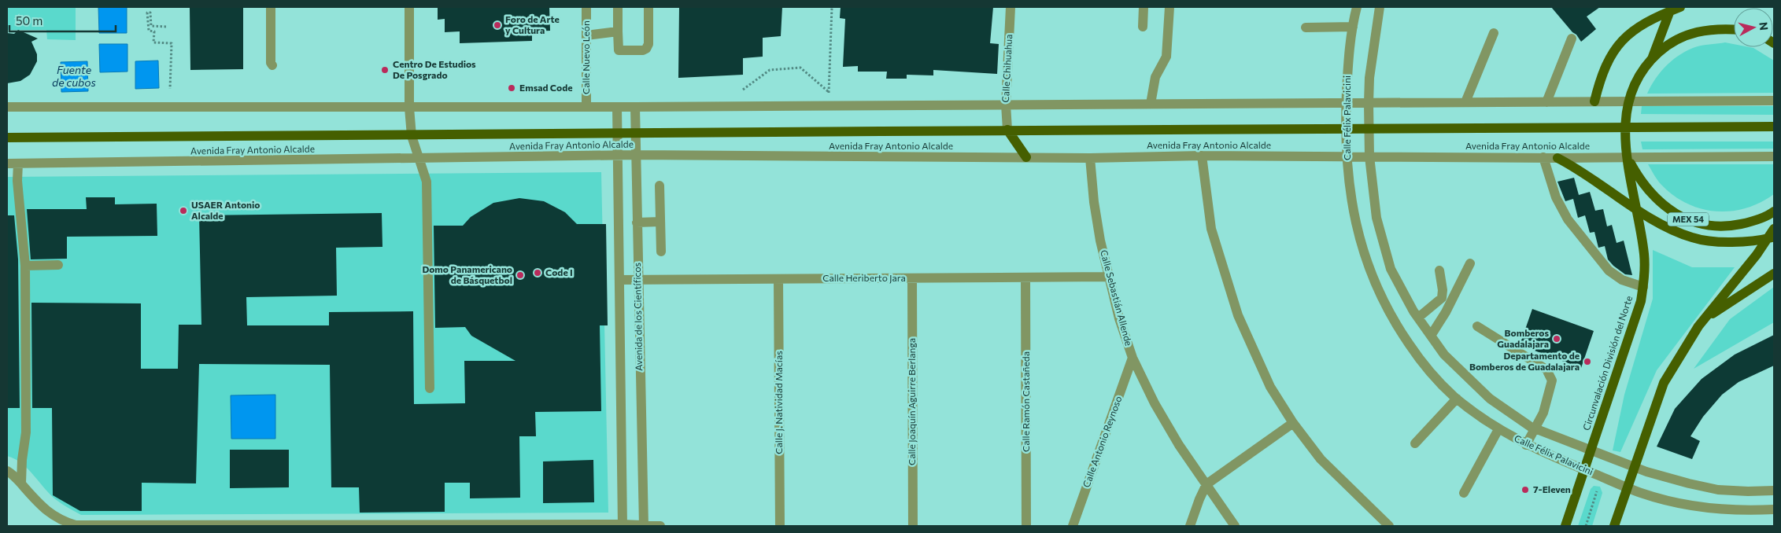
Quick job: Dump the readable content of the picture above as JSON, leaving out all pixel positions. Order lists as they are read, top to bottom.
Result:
{
  "streets": {
    "main road": ["Avenida Fray Antonio Alcalde", "MEX 54", "Circunvalación División del Norte"],
    "street": [
      "Calle Nuevo León",
      "Calle Chihuahua",
      "Calle Félix Palavicini",
      "Calle Heriberto Jara",
      "Calle Sebastián Allende",
      "Avenida de los Científicos",
      "Calle Joaquín Aguirre Berlanga",
      "Calle Ramón Castañeda",
      "Calle J. Natividad Macías",
      "Calle Antonio Reynoso"
    ]
  },
  "crossings": [
    ["Calle Chihuahua", "Avenida Fray Antonio Alcalde"],
    ["Calle Félix Palavicini", "Avenida Fray Antonio Alcalde"],
    ["Calle Félix Palavicini", "Circunvalación División del Norte"],
    ["Avenida Fray Antonio Alcalde", "Calle Sebastián Allende"],
    ["Avenida Fray Antonio Alcalde", "Avenida de los Científicos"],
    ["Avenida Fray Antonio Alcalde", "Circunvalación División del Norte"],
    ["Calle Heriberto Jara", "Calle Sebastián Allende"],
    ["Calle Heriberto Jara", "Avenida de los Científicos"],
    ["Calle Heriberto Jara", "Calle Joaquín Aguirre Berlanga"],
    ["Calle Heriberto Jara", "Calle Ramón Castañeda"],
    ["Calle Heriberto Jara", "Calle J. Natividad Macías"],
    ["Calle Sebastián Allende", "Calle Antonio Reynoso"]
  ],
  "water": ["Fuente de cubos"],
  "places": [
    "Foro de Arte y Cultura",
    "Centro De Estudios De Posgrado",
    "Emsad Code",
    "USAER Antonio Alcalde",
    "Code I",
    "Domo Panamericano de Básquetbol",
    "Bomberos Guadalajara",
    "Departamento de Bomberos de Guadalajara",
    "7-Eleven"
  ],
  "scale_bar": "50 m",
  "north": "right"
}
